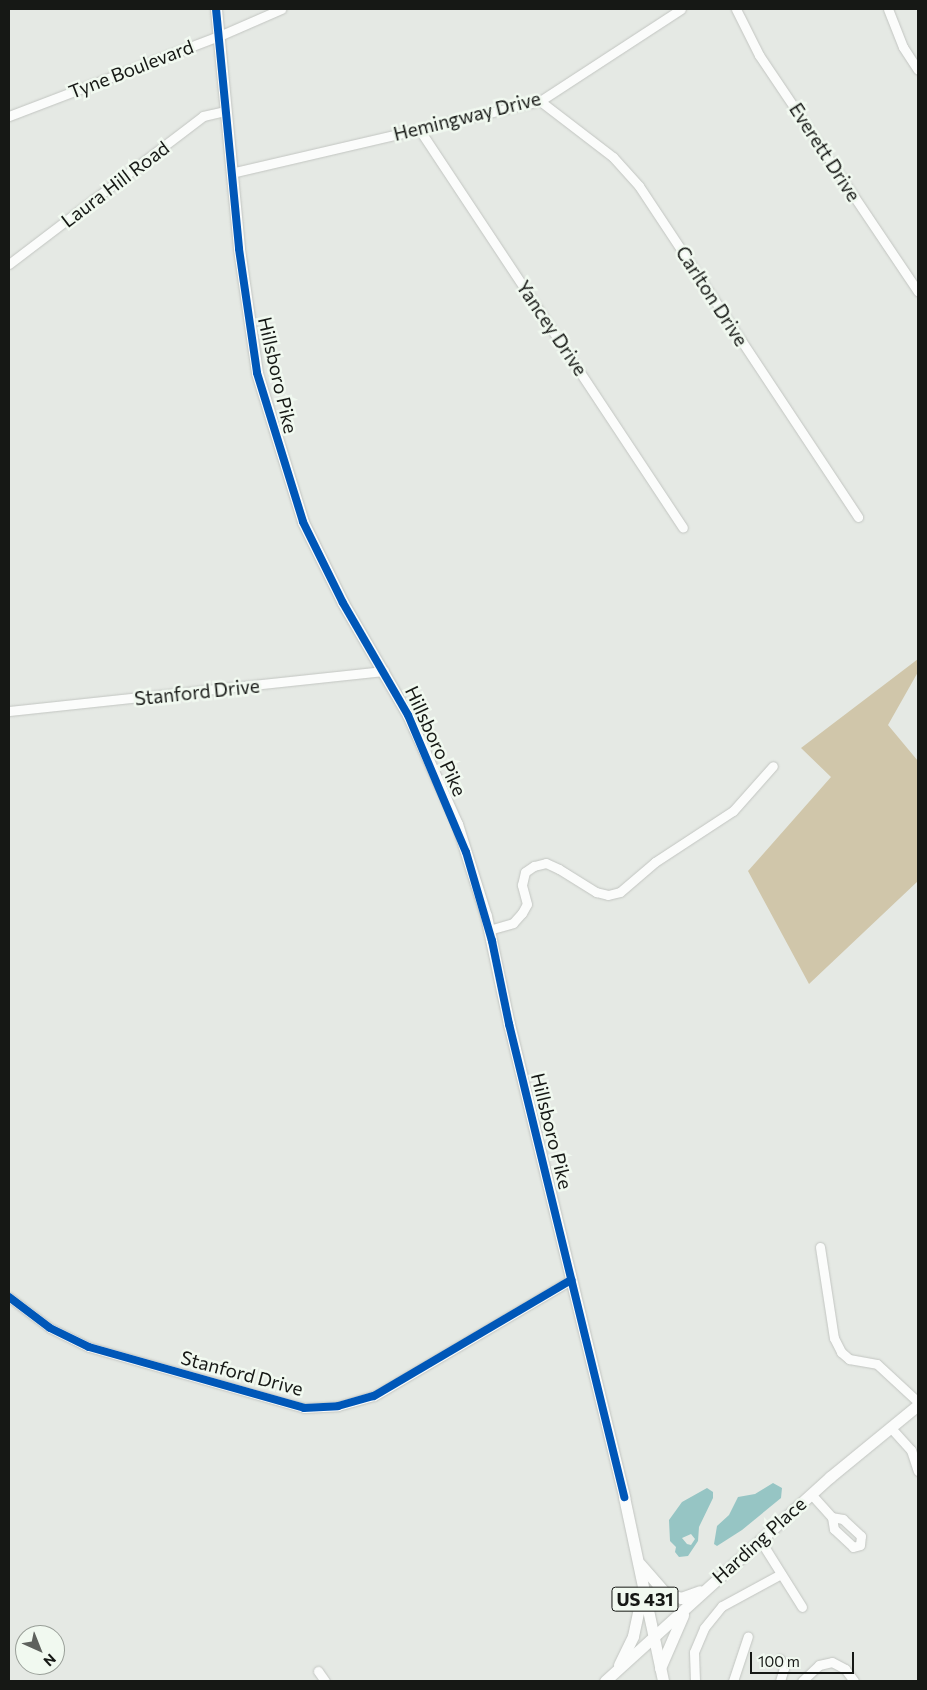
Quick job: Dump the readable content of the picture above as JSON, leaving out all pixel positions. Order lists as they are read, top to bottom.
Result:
{
  "streets": {
    "main road": ["Hillsboro Pike", "Harding Place", "US 431"],
    "street": [
      "Tyne Boulevard",
      "Hemingway Drive",
      "Everett Drive",
      "Laura Hill Road",
      "Carlton Drive",
      "Yancey Drive",
      "Stanford Drive"
    ]
  },
  "crossings": [
    ["Tyne Boulevard", "Hillsboro Pike"],
    ["Hemingway Drive", "Carlton Drive"],
    ["Hemingway Drive", "Yancey Drive"],
    ["Hemingway Drive", "Hillsboro Pike"],
    ["Laura Hill Road", "Hillsboro Pike"],
    ["Hillsboro Pike", "Stanford Drive"],
    ["Hillsboro Pike", "Harding Place"]
  ],
  "scale_bar": "100 m",
  "north": "bottom right"
}
